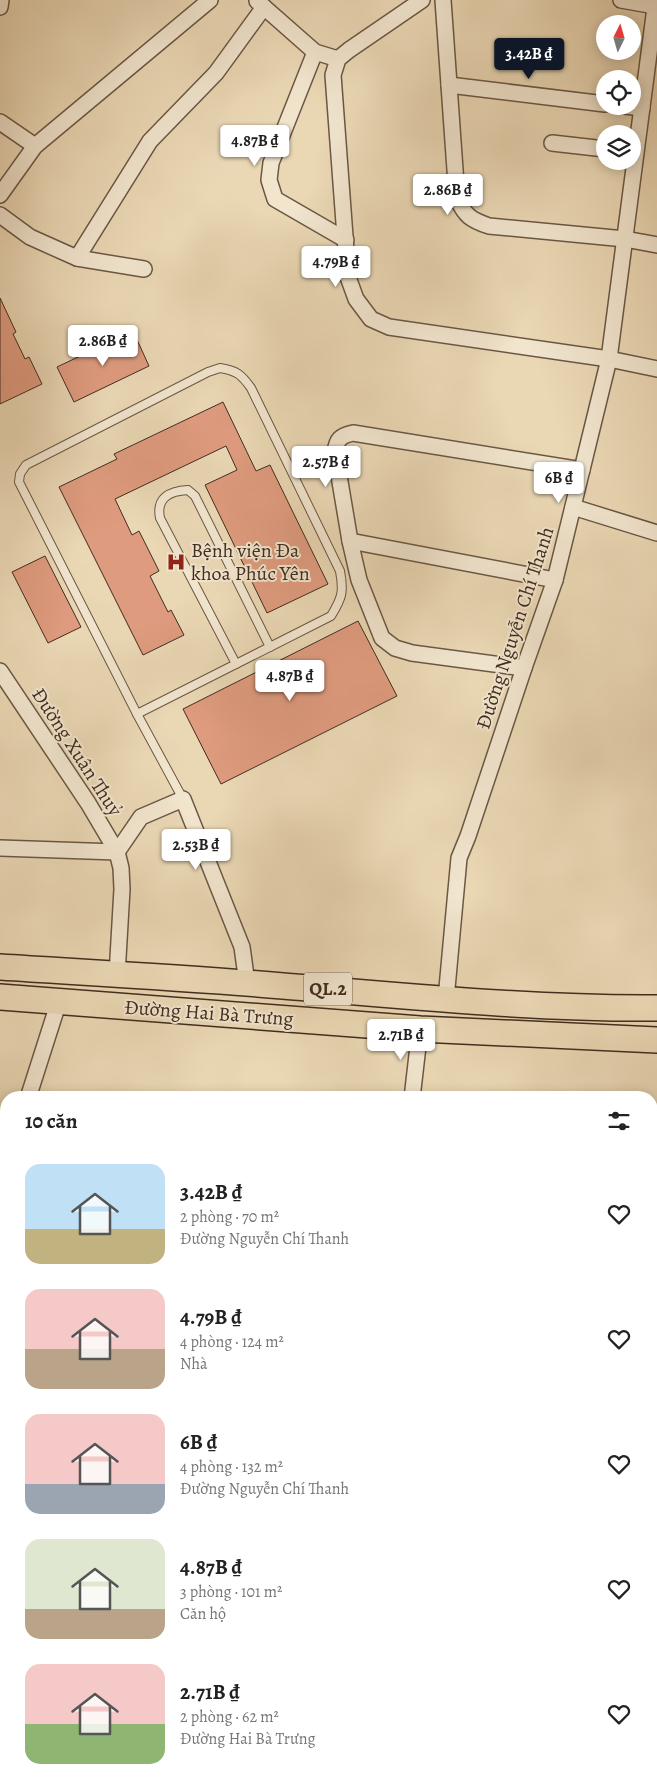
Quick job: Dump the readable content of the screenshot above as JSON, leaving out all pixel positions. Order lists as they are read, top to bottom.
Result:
{
  "streets": {
    "highway": ["QL.2", "Đường Hai Bà Trưng"],
    "street": ["Đường Nguyễn Chí Thanh", "Đường Xuân Thuỷ"]
  },
  "crossings": [
    ["Đường Nguyễn Chí Thanh", "Đường Hai Bà Trưng"],
    ["Đường Xuân Thuỷ", "Đường Hai Bà Trưng"]
  ],
  "places": {
    "hospital": ["Bệnh viện Đa khoa Phúc Yên"]
  },
  "north": "top",
  "page": {
    "price": [
      "3.42B ₫",
      "4.87B ₫",
      "2.86B ₫",
      "4.79B ₫",
      "2.86B ₫",
      "2.57B ₫",
      "6B ₫",
      "4.87B ₫",
      "2.53B ₫",
      "2.71B ₫"
    ],
    "heading": "10 căn",
    "list": [
      {
        "name": "3.42B ₫",
        "note": "2 phòng · 70 m² · Đường Nguyễn Chí Thanh"
      },
      {
        "name": "4.79B ₫",
        "note": "4 phòng · 124 m² · Nhà"
      },
      {
        "name": "6B ₫",
        "note": "4 phòng · 132 m² · Đường Nguyễn Chí Thanh"
      },
      {
        "name": "4.87B ₫",
        "note": "3 phòng · 101 m² · Căn hộ"
      },
      {
        "name": "2.71B ₫",
        "note": "2 phòng · 62 m² · Đường Hai Bà Trưng"
      }
    ]
  }
}
